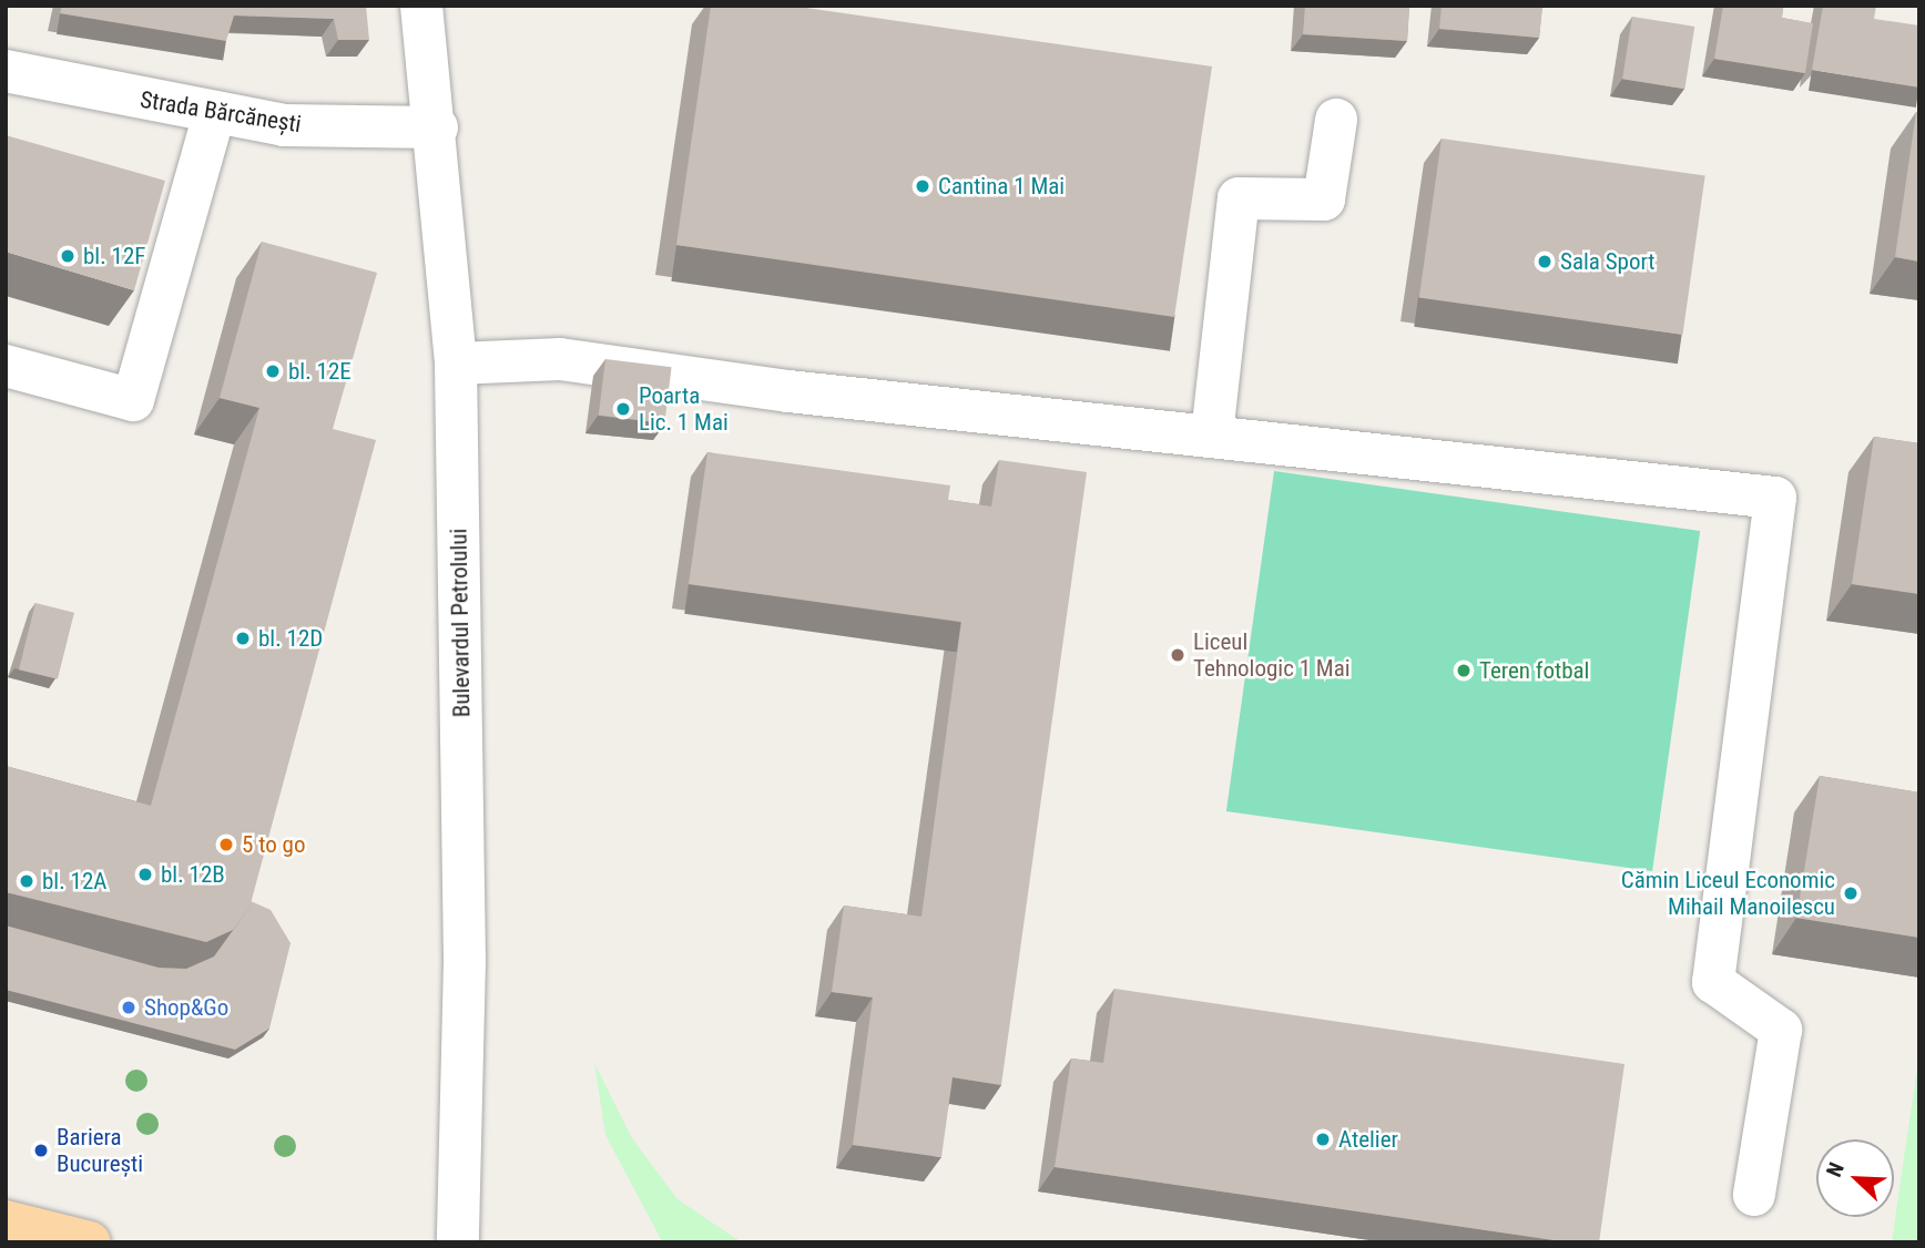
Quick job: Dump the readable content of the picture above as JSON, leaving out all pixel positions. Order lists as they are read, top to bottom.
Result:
{
  "streets": {
    "street": ["Strada Bărcănești", "Bulevardul Petrolului"]
  },
  "crossings": [
    ["Strada Bărcănești", "Bulevardul Petrolului"]
  ],
  "places": [
    "Cantina 1 Mai",
    "bl. 12F",
    "Sala Sport",
    "bl. 12E",
    "Poarta Lic. 1 Mai",
    "bl. 12D",
    "Liceul Tehnologic 1 Mai",
    "Teren fotbal",
    "5 to go",
    "bl. 12B",
    "bl. 12A",
    "Cămin Liceul Economic Mihail Manoilescu",
    "Shop&Go",
    "Atelier",
    "Bariera București"
  ],
  "north": "top left"
}
